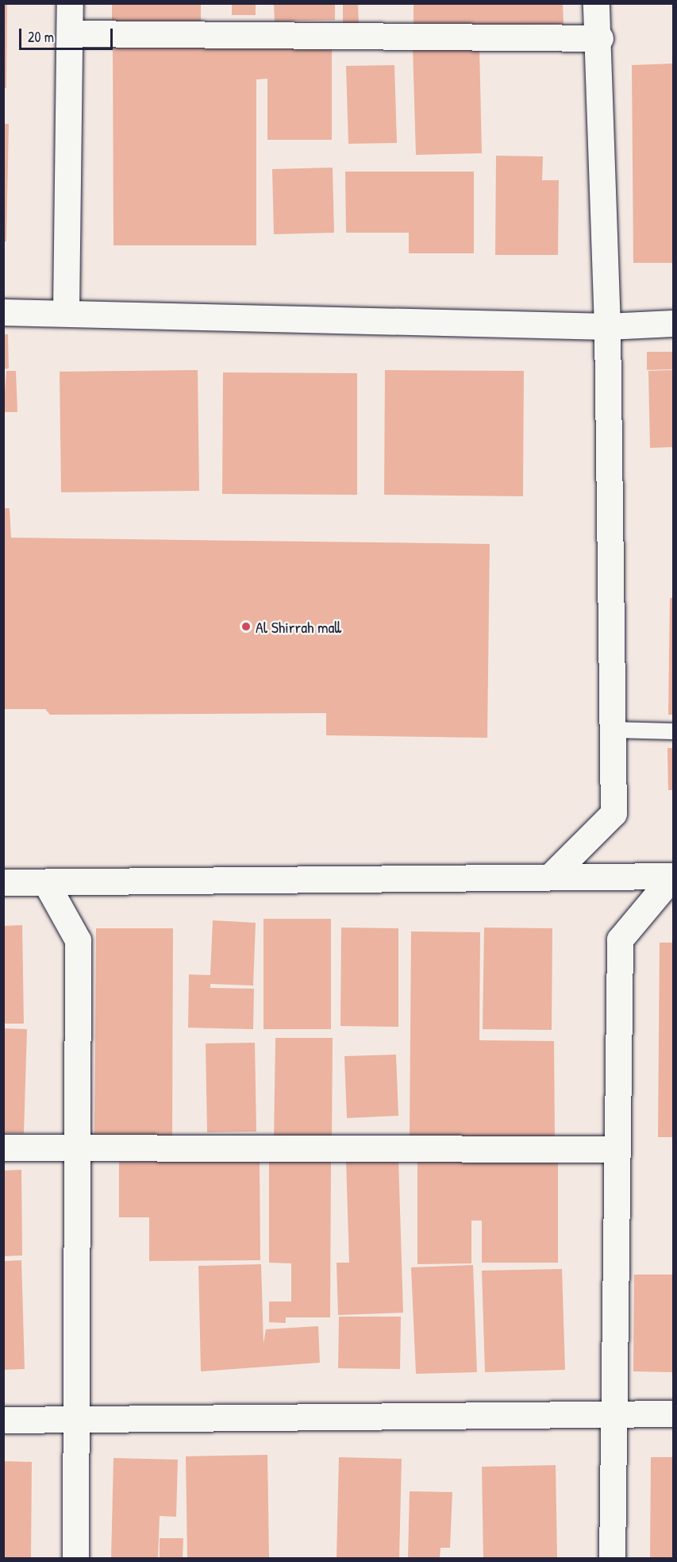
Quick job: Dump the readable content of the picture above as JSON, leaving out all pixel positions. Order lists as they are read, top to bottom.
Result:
{
  "places": ["Al Shirrah mall"],
  "scale_bar": "20 m"
}
